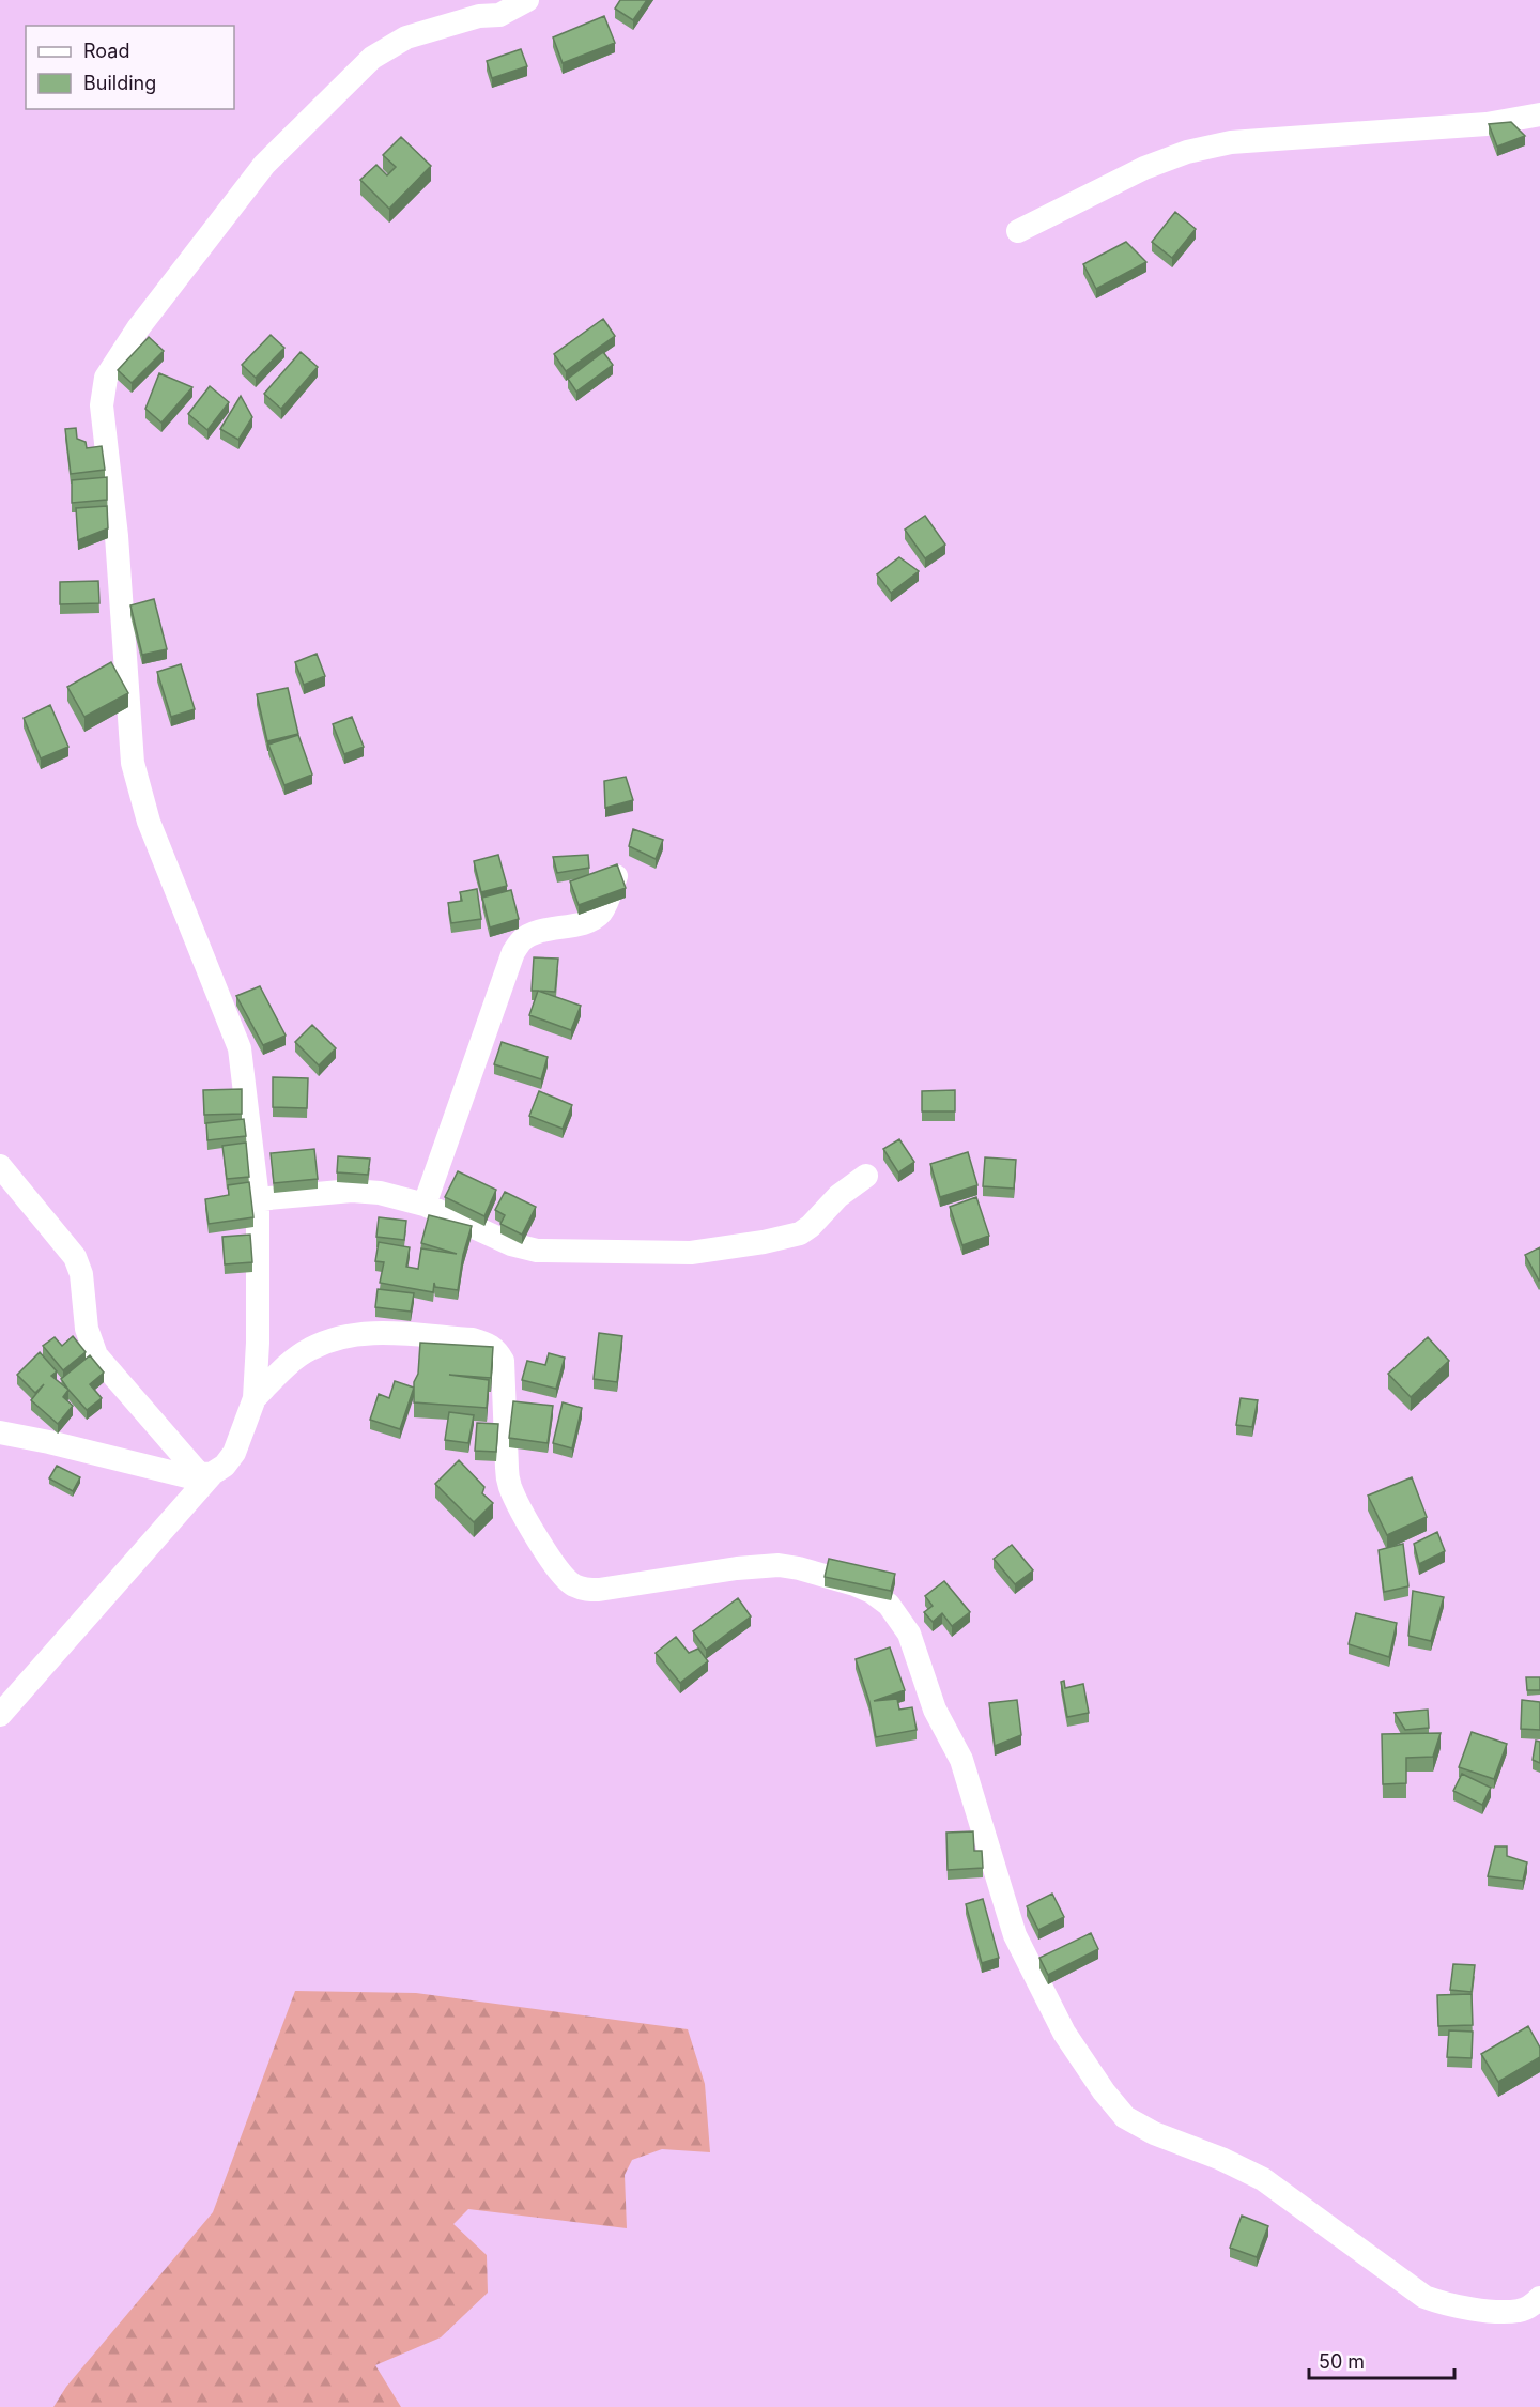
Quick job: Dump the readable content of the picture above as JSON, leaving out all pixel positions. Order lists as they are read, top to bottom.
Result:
{
  "legend": ["Road", "Building"],
  "scale_bar": "50 m"
}
